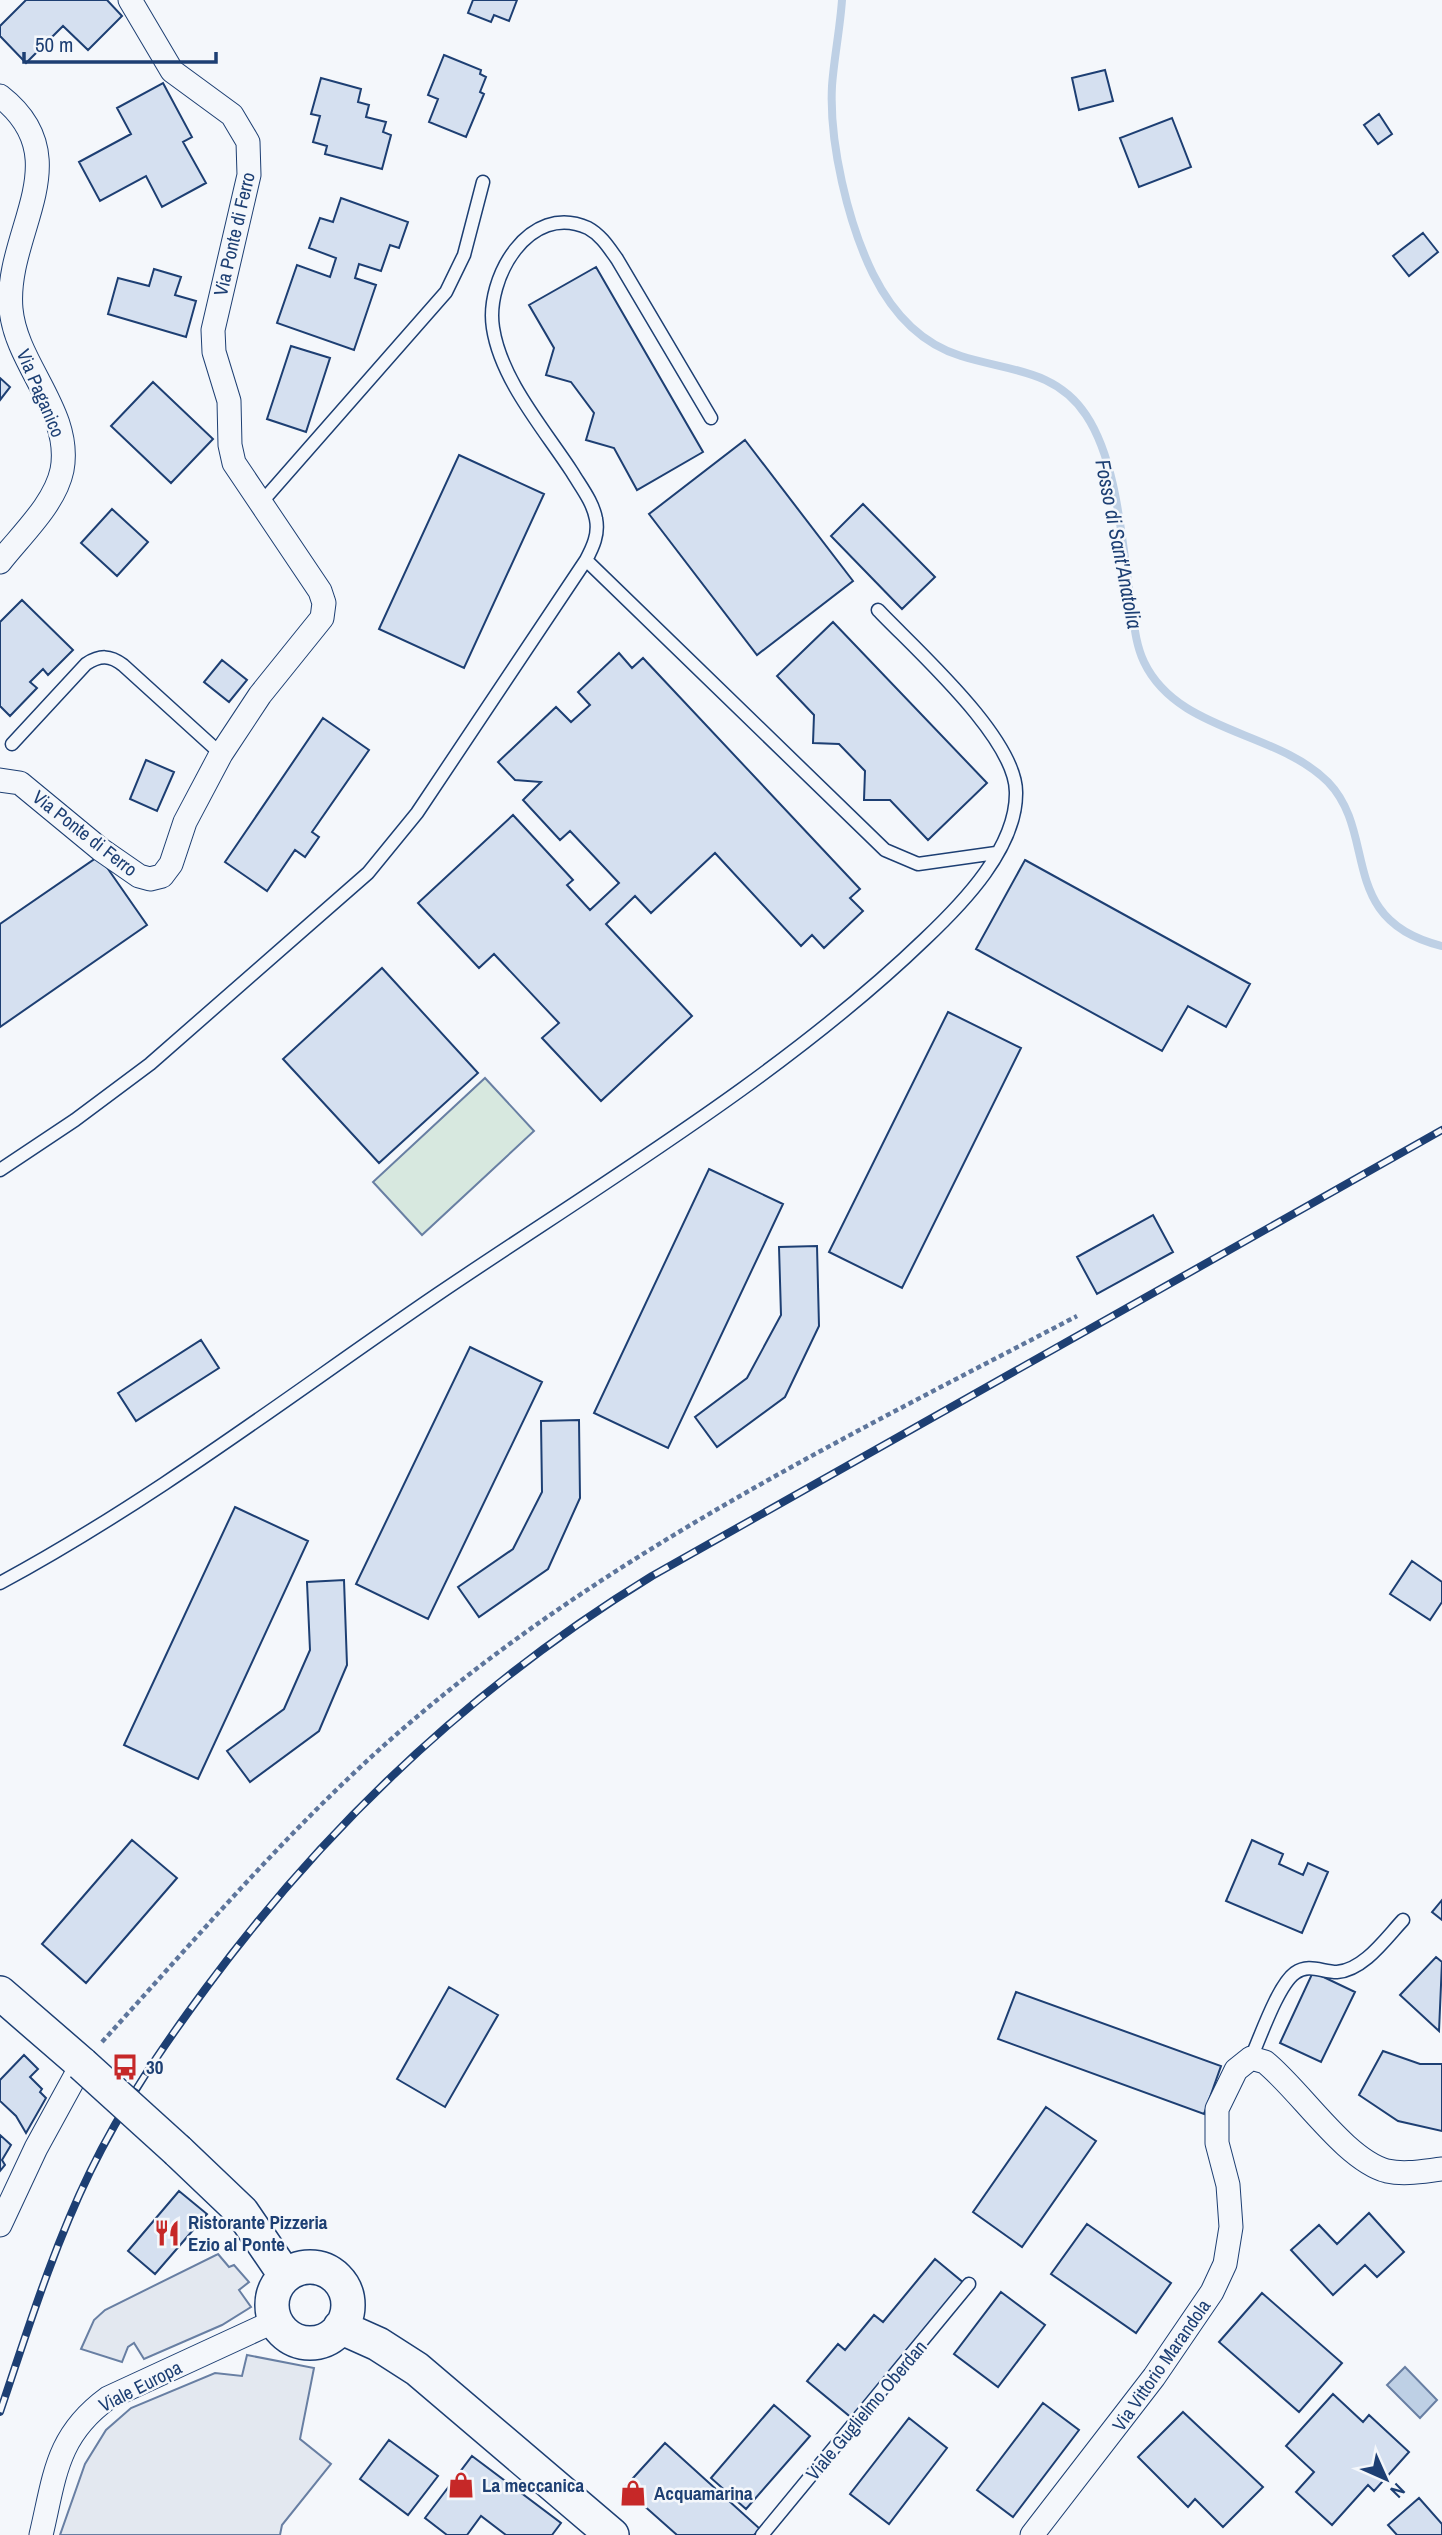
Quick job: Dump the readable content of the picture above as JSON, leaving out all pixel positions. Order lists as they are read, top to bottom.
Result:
{
  "streets": {
    "street": [
      "Via Ponte di Ferro",
      "Via Paganico",
      "Via Vittorio Marandola",
      "Viale Europa"
    ],
    "lane": ["Viale Guglielmo Oberdan"]
  },
  "water": ["Fosso di Sant'Anatolia"],
  "places": {
    "bus stop": ["30"],
    "restaurant": ["Ristorante Pizzeria Ezio al Ponte"],
    "shop": ["La meccanica", "Acquamarina"]
  },
  "scale_bar": "50 m",
  "north": "bottom right"
}
